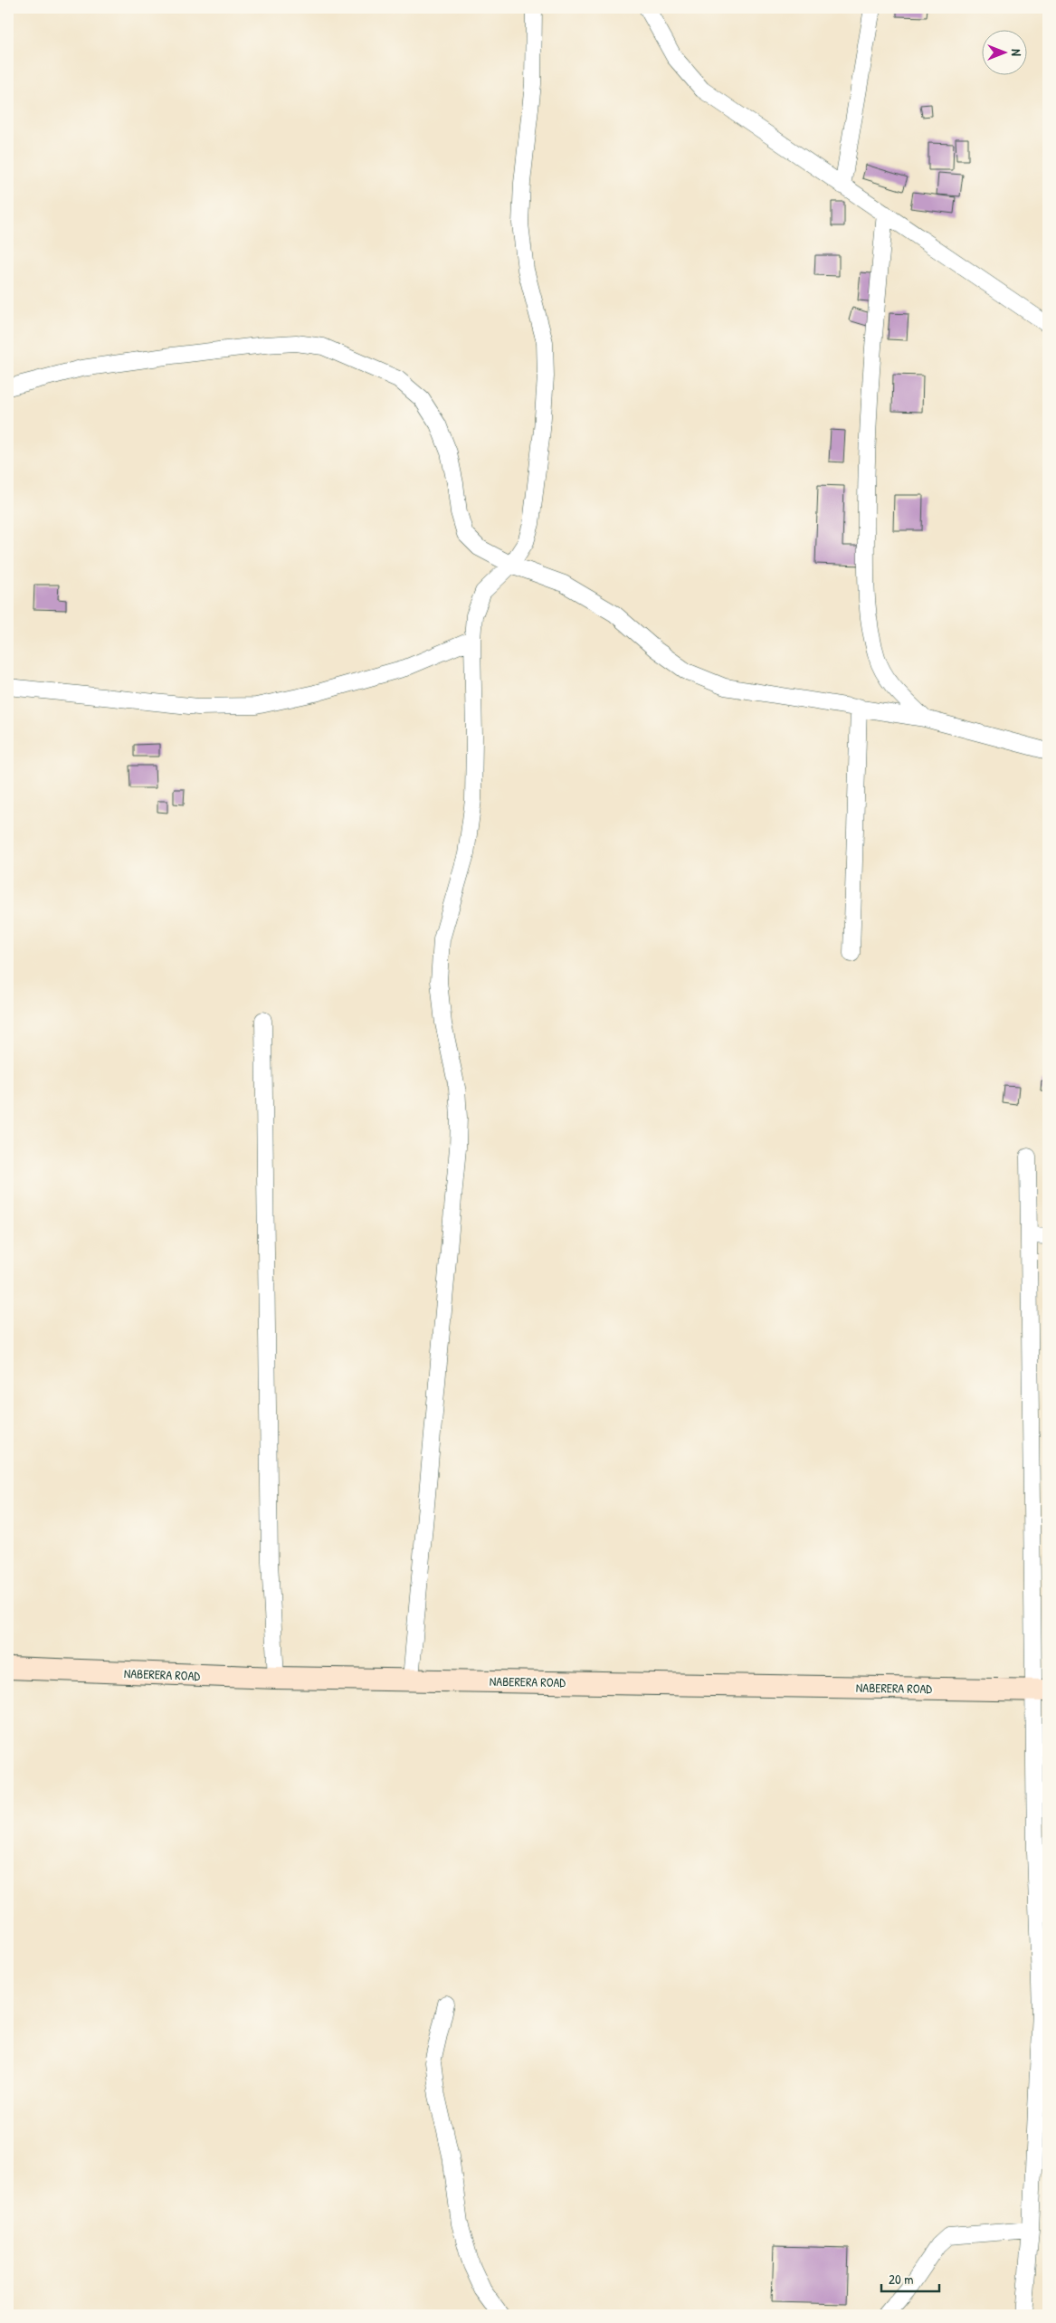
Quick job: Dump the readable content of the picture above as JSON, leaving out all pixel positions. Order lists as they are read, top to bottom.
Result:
{
  "streets": {
    "street": ["NABERERA ROAD"]
  },
  "scale_bar": "20 m",
  "north": "right"
}
